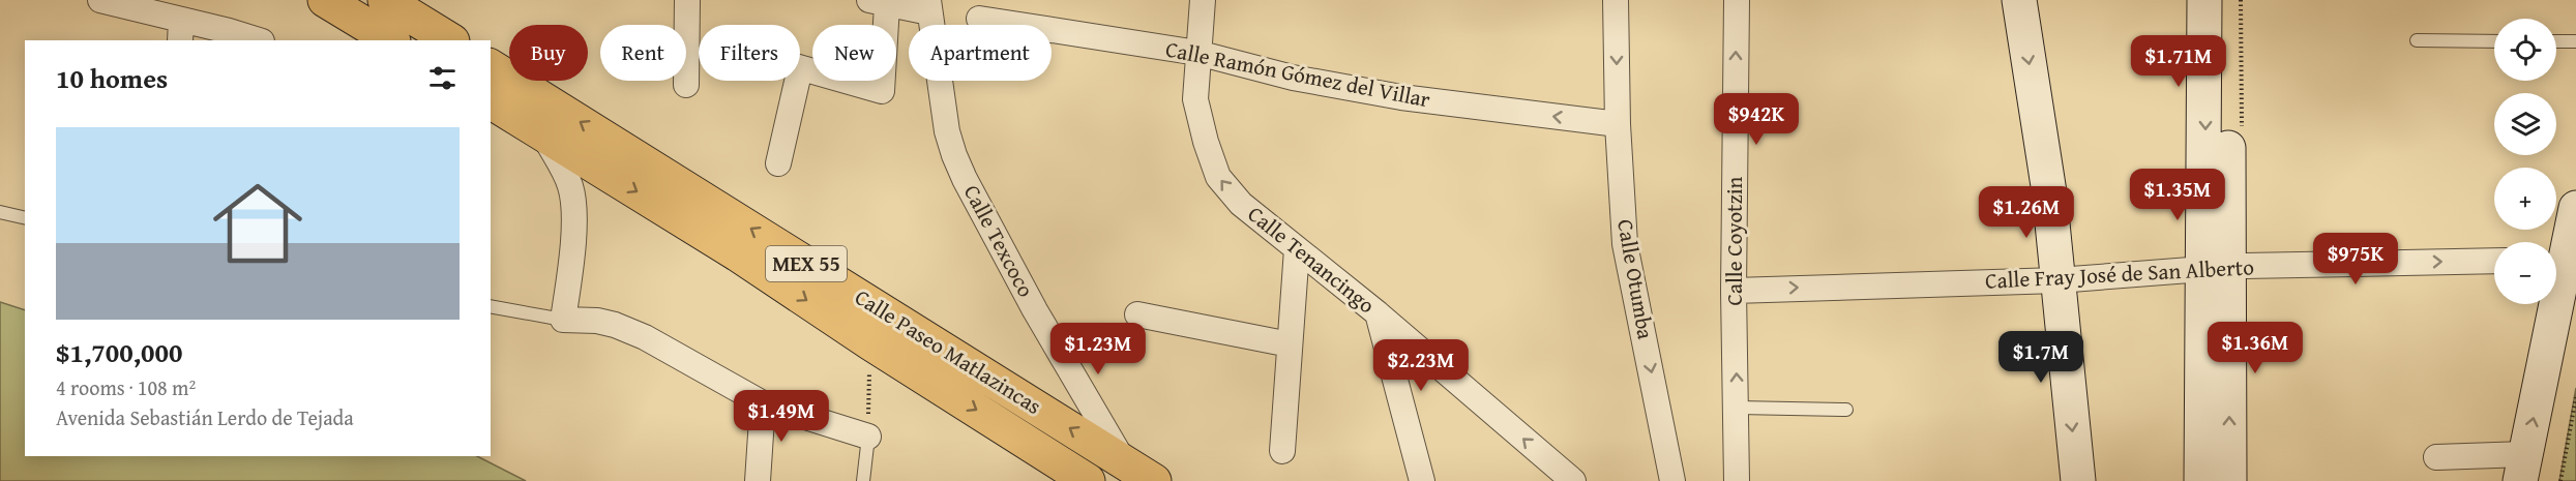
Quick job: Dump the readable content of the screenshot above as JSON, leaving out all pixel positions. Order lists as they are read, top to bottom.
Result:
{
  "streets": {
    "highway": ["MEX 55", "Calle Paseo Matlazincas"],
    "street": [
      "Calle Ramón Gómez del Villar",
      "Calle Texcoco",
      "Calle Coyotzin",
      "Calle Tenancingo",
      "Calle Fray José de San Alberto",
      "Calle Otumba"
    ]
  },
  "crossings": [
    ["Calle Ramón Gómez del Villar", "Calle Tenancingo"],
    ["Calle Ramón Gómez del Villar", "Calle Otumba"],
    ["Calle Texcoco", "Calle Paseo Matlazincas"],
    ["Calle Coyotzin", "Calle Fray José de San Alberto"]
  ],
  "one_way": [
    "Calle Ramón Gómez del Villar",
    "Calle Coyotzin",
    "Calle Fray José de San Alberto",
    "Calle Otumba"
  ],
  "page": {
    "map_buttons": ["+", "−"],
    "chip": [
      "Buy",
      "Rent",
      "Filters",
      "New",
      "Apartment"
    ],
    "price": [
      "$1.71M",
      "$942K",
      "$1.35M",
      "$1.26M",
      "$975K",
      "$1.36M",
      "$1.23M",
      "$1.7M",
      "$2.23M",
      "$1.49M"
    ],
    "heading": "10 homes",
    "list": [
      {
        "name": "$1,700,000",
        "note": "4 rooms · 108 m² · Avenida Sebastián Lerdo de Tejada"
      }
    ]
  }
}
